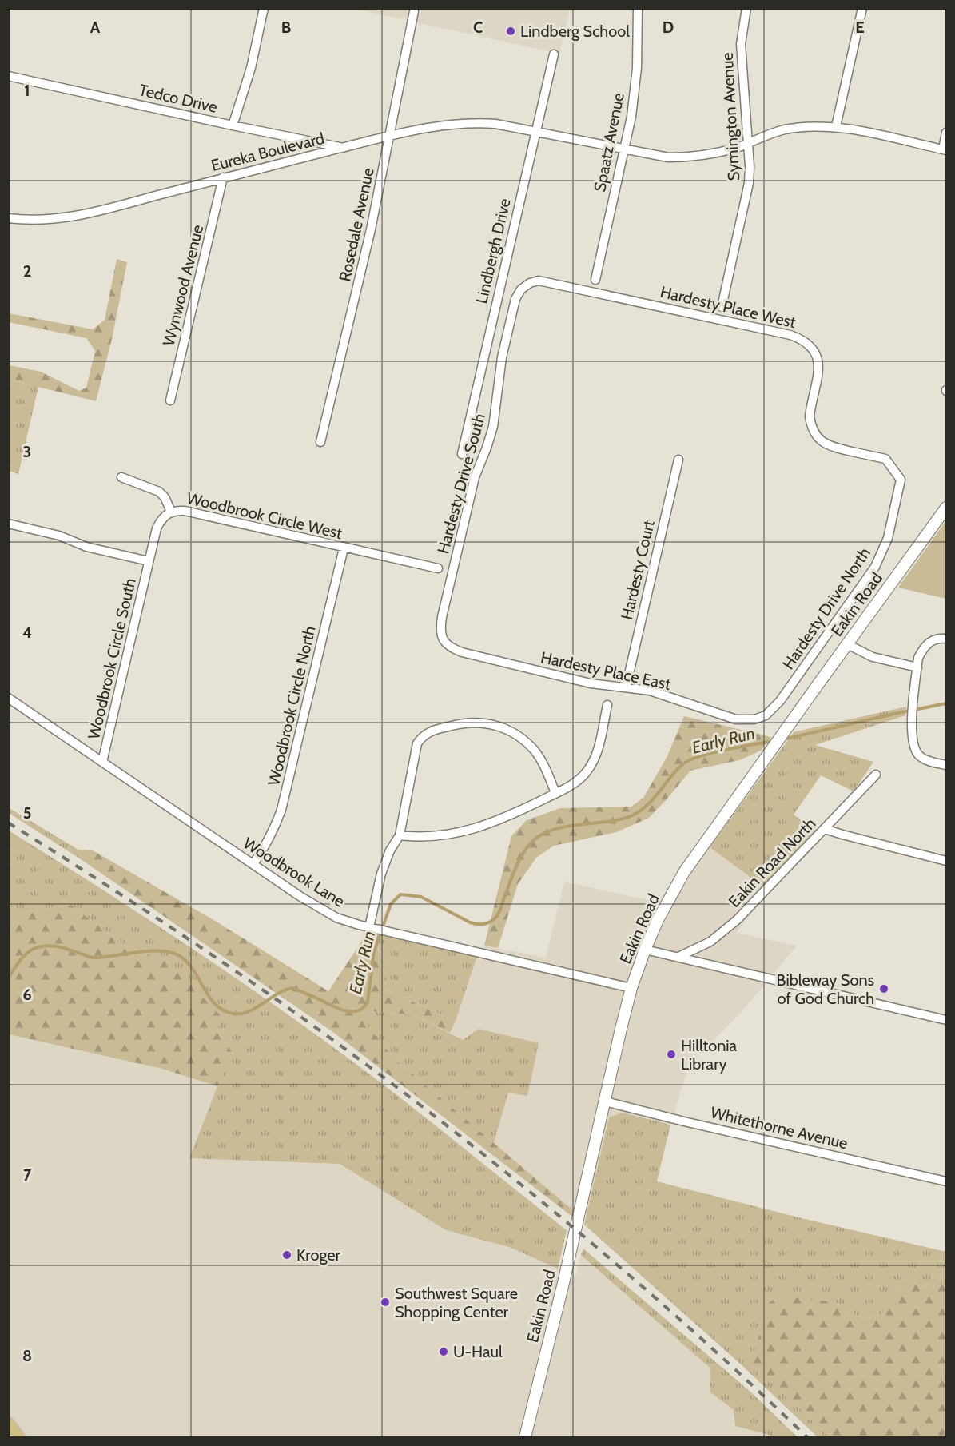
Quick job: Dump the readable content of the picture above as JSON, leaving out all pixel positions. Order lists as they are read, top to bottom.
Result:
{
  "streets": {
    "street": [
      "Tedco Drive",
      "Symington Avenue",
      "Spaatz Avenue",
      "Eureka Boulevard",
      "Rosedale Avenue",
      "Lindbergh Drive",
      "Wynwood Avenue",
      "Hardesty Place West",
      "Hardesty Drive South",
      "Woodbrook Circle West",
      "Hardesty Court",
      "Eakin Road",
      "Hardesty Drive North",
      "Woodbrook Circle South",
      "Hardesty Place East",
      "Woodbrook Circle North",
      "Eakin Road North",
      "Woodbrook Lane",
      "Whitethorne Avenue"
    ]
  },
  "crossings": [
    ["Tedco Drive", "Eureka Boulevard"],
    ["Symington Avenue", "Eureka Boulevard"],
    ["Spaatz Avenue", "Eureka Boulevard"],
    ["Eureka Boulevard", "Rosedale Avenue"],
    ["Eureka Boulevard", "Lindbergh Drive"],
    ["Eureka Boulevard", "Wynwood Avenue"],
    ["Hardesty Place West", "Hardesty Drive South"],
    ["Hardesty Place West", "Hardesty Drive North"],
    ["Hardesty Drive South", "Hardesty Place East"],
    ["Woodbrook Circle West", "Woodbrook Circle South"],
    ["Woodbrook Circle West", "Woodbrook Circle North"],
    ["Hardesty Court", "Hardesty Place East"],
    ["Eakin Road", "Woodbrook Lane"],
    ["Eakin Road", "Whitethorne Avenue"],
    ["Hardesty Drive North", "Hardesty Place East"],
    ["Woodbrook Circle South", "Woodbrook Lane"],
    ["Woodbrook Circle North", "Woodbrook Lane"]
  ],
  "water": ["Early Run"],
  "places": [
    "Lindberg School",
    "Bibleway Sons of God Church",
    "Hilltonia Library",
    "Kroger",
    "Southwest Square Shopping Center",
    "U-Haul"
  ],
  "grid": {
    "columns": [
      "A",
      "B",
      "C",
      "D",
      "E"
    ],
    "rows": [
      "1",
      "2",
      "3",
      "4",
      "5",
      "6",
      "7",
      "8"
    ]
  }
}
